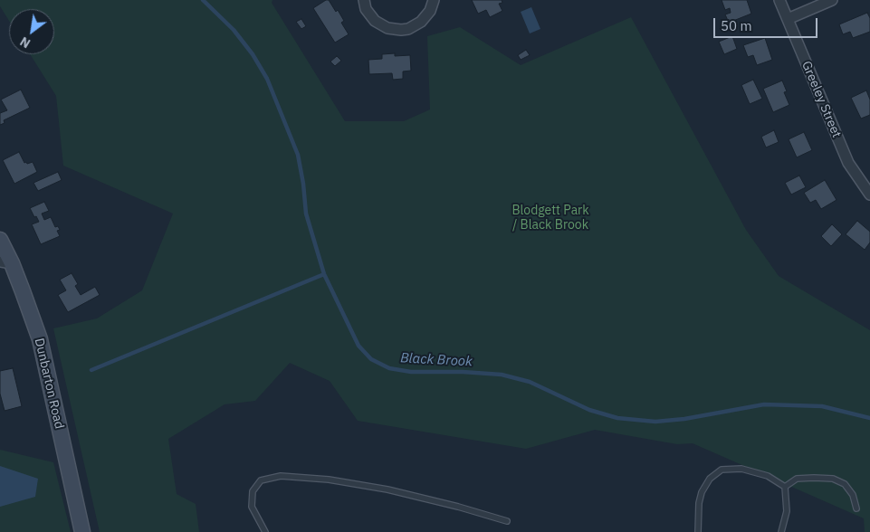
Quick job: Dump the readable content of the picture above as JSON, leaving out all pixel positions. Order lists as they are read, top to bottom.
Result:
{
  "streets": {
    "street": ["Greeley Street", "Dunbarton Road"]
  },
  "water": ["Black Brook"],
  "parks": ["Blodgett Park / Black Brook"],
  "scale_bar": "50 m",
  "north": "bottom left"
}
